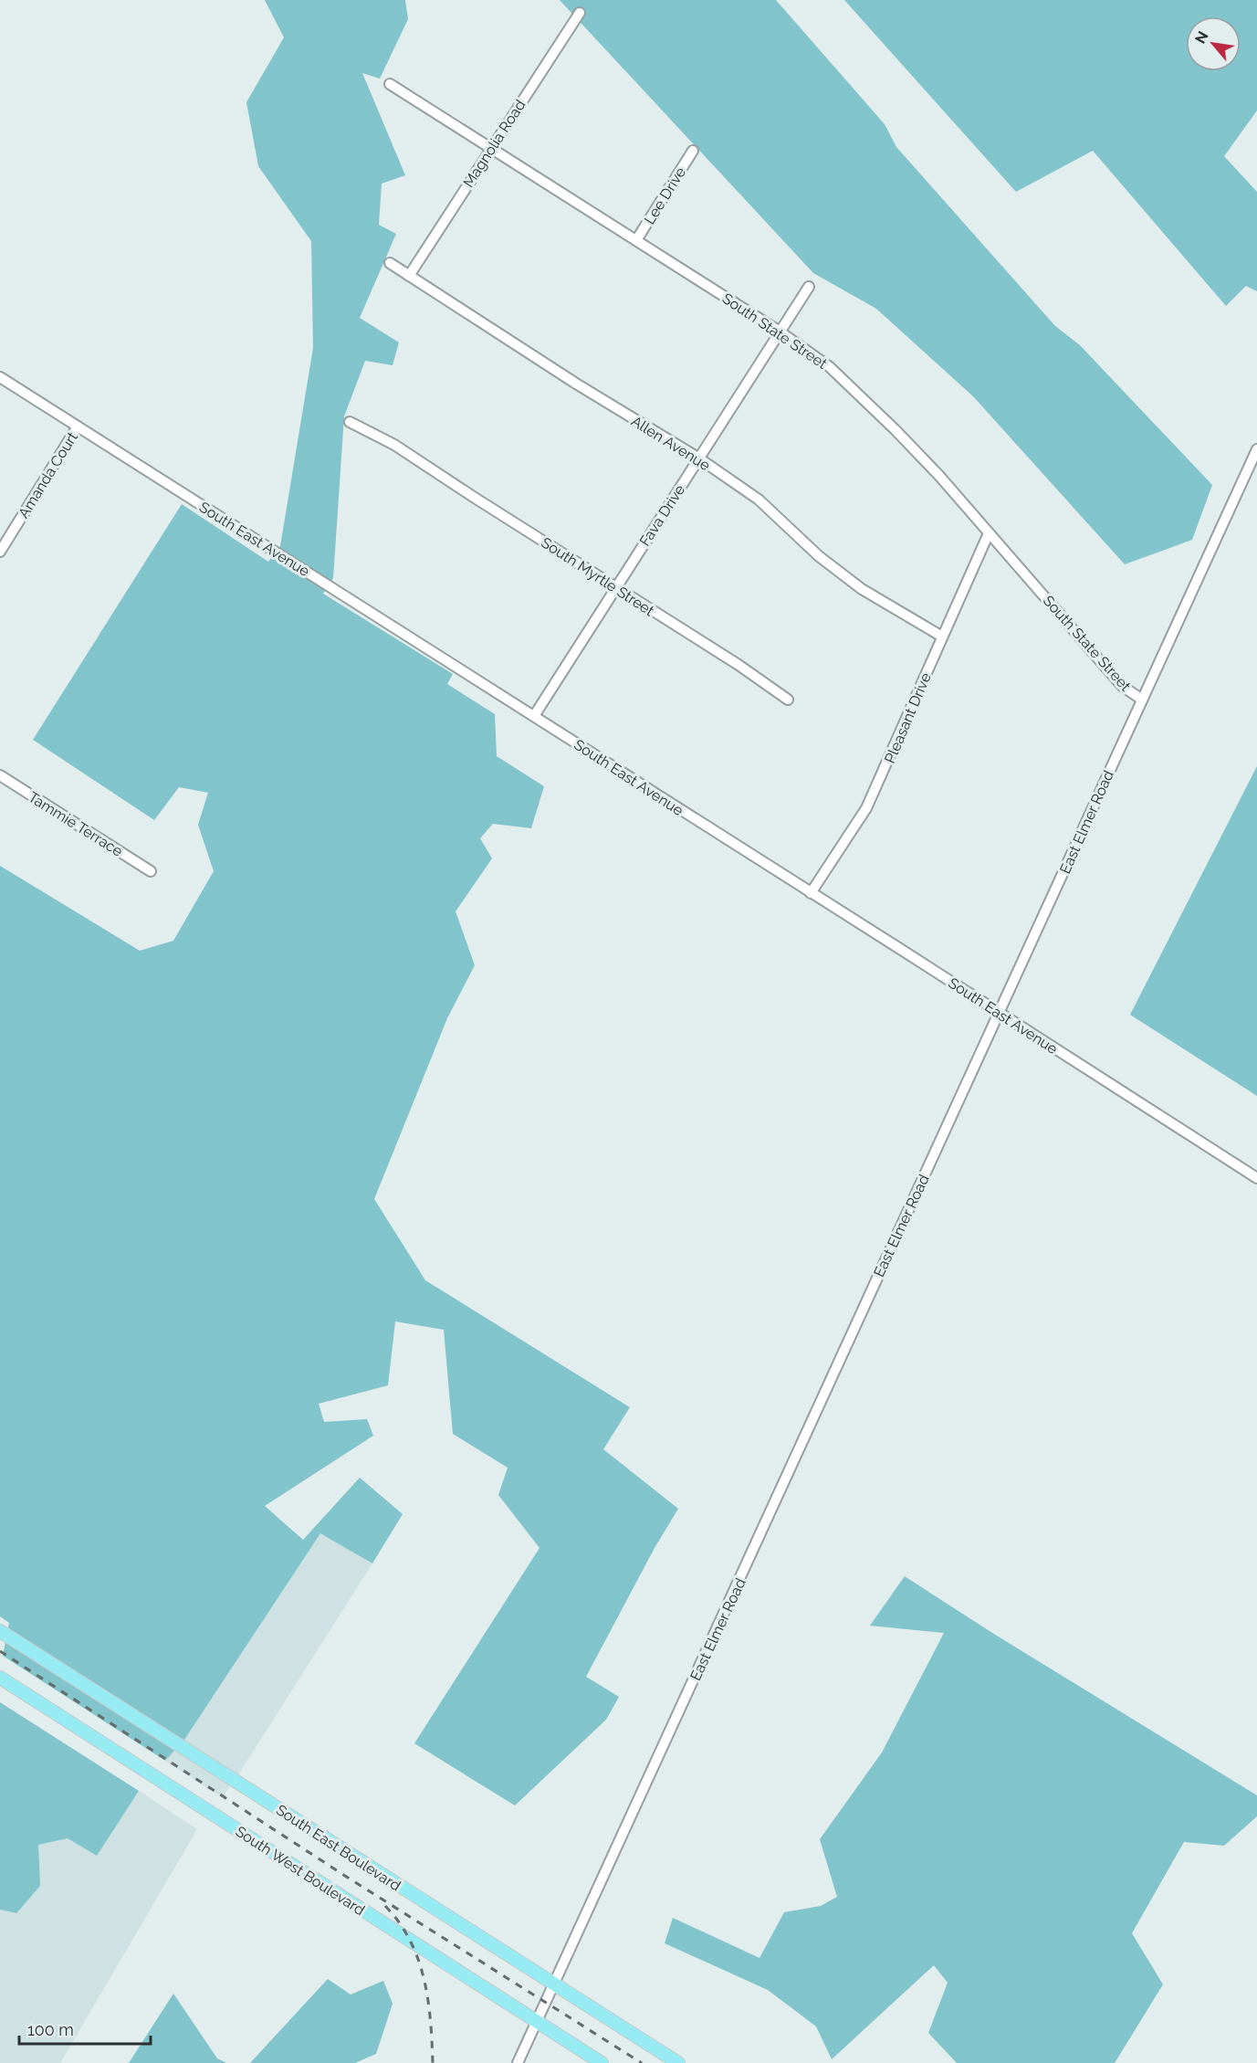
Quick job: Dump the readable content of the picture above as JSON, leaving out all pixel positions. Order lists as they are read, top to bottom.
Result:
{
  "streets": {
    "main road": ["South East Boulevard", "South West Boulevard"],
    "street": [
      "Magnolia Road",
      "Lee Drive",
      "South State Street",
      "Allen Avenue",
      "Amanda Court",
      "Fava Drive",
      "South East Avenue",
      "South Myrtle Street",
      "Pleasant Drive",
      "East Elmer Road",
      "Tammie Terrace"
    ]
  },
  "crossings": [
    ["Magnolia Road", "South State Street"],
    ["Magnolia Road", "Allen Avenue"],
    ["Lee Drive", "South State Street"],
    ["South State Street", "Fava Drive"],
    ["South State Street", "Pleasant Drive"],
    ["South State Street", "East Elmer Road"],
    ["Allen Avenue", "Fava Drive"],
    ["Allen Avenue", "Pleasant Drive"],
    ["Amanda Court", "South East Avenue"],
    ["Fava Drive", "South East Avenue"],
    ["Fava Drive", "South Myrtle Street"],
    ["South East Avenue", "Pleasant Drive"],
    ["South East Avenue", "East Elmer Road"],
    ["East Elmer Road", "South East Boulevard"],
    ["East Elmer Road", "South West Boulevard"]
  ],
  "scale_bar": "100 m",
  "north": "top left"
}
